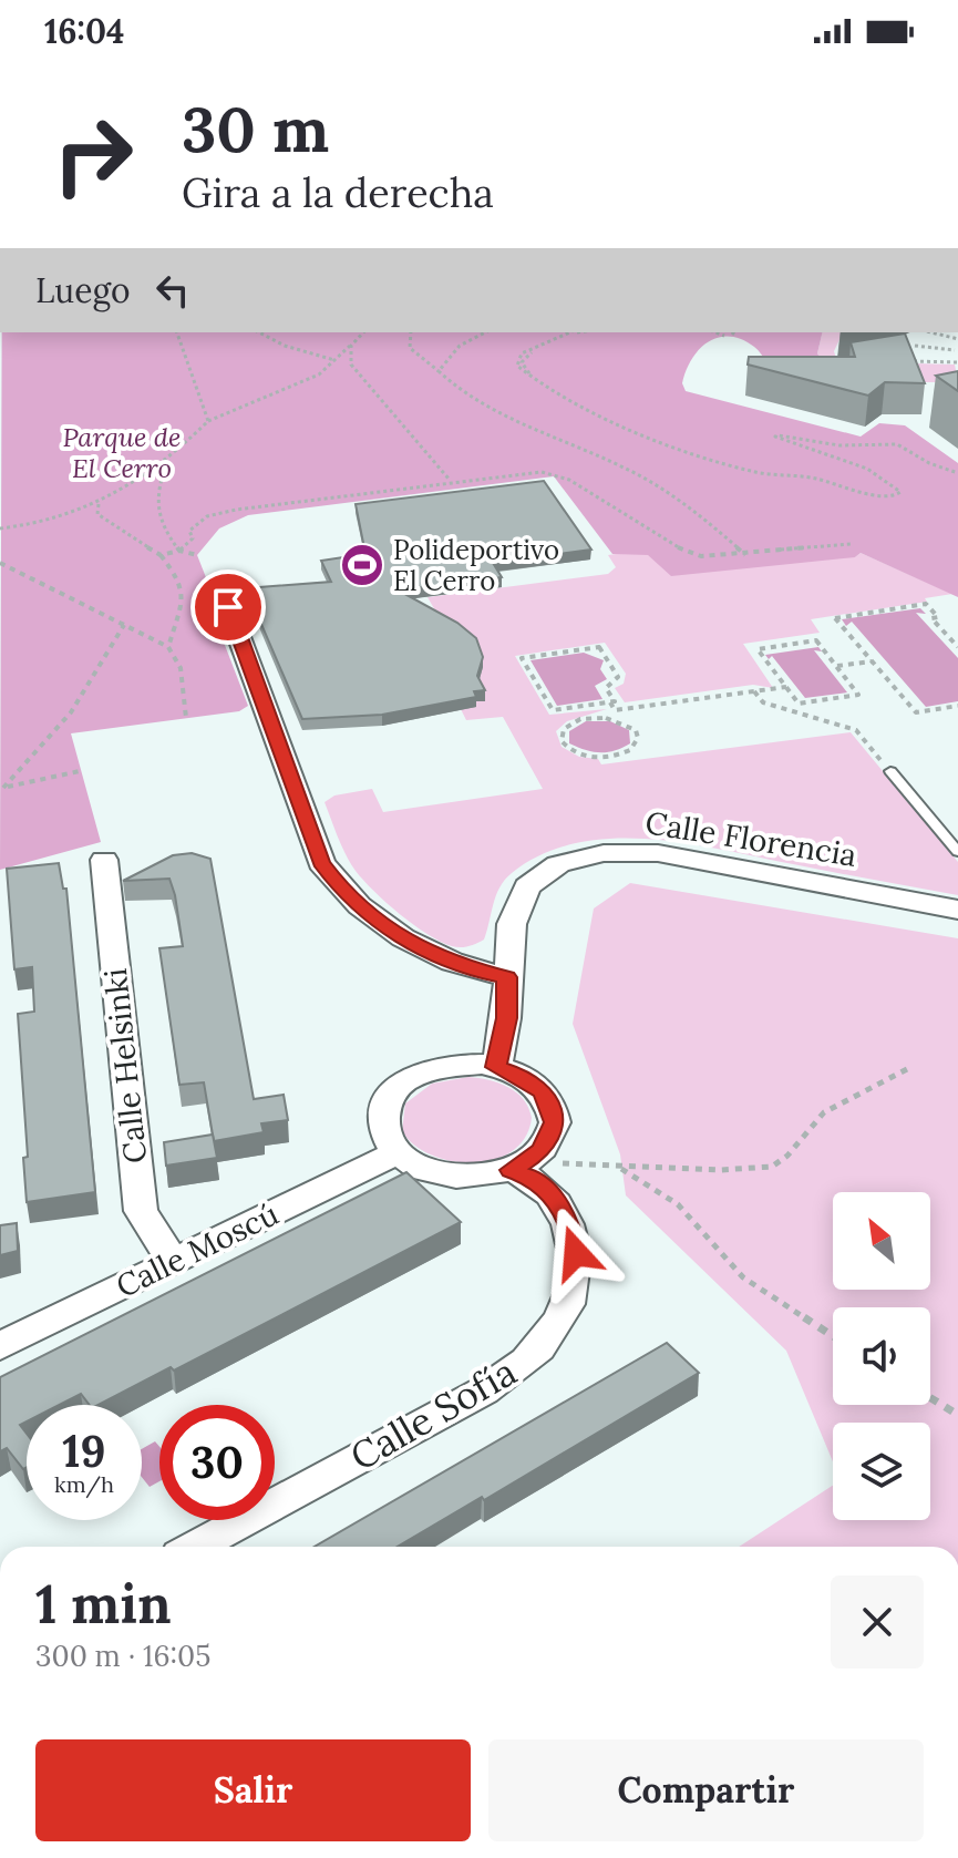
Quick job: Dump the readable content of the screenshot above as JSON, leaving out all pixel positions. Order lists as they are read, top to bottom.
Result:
{
  "streets": {
    "street": [
      "Calle Florencia",
      "Calle Helsinki",
      "Calle Moscú",
      "Calle Sofía"
    ]
  },
  "crossings": [
    ["Calle Florencia", "Calle Moscú"],
    ["Calle Florencia", "Calle Sofía"],
    ["Calle Helsinki", "Calle Moscú"],
    ["Calle Moscú", "Calle Sofía"]
  ],
  "parks": ["Parque de El Cerro"],
  "places": {
    "sports": ["Polideportivo El Cerro"]
  },
  "north": "top left",
  "page": {
    "status": "16:04",
    "turn": ["30 m", "Gira a la derecha"],
    "then": "Luego",
    "speed": "19 km/h",
    "limit": "30",
    "heading": ["1 min", "300 m · 16:05"],
    "buttons": ["Salir", "Compartir"]
  }
}
